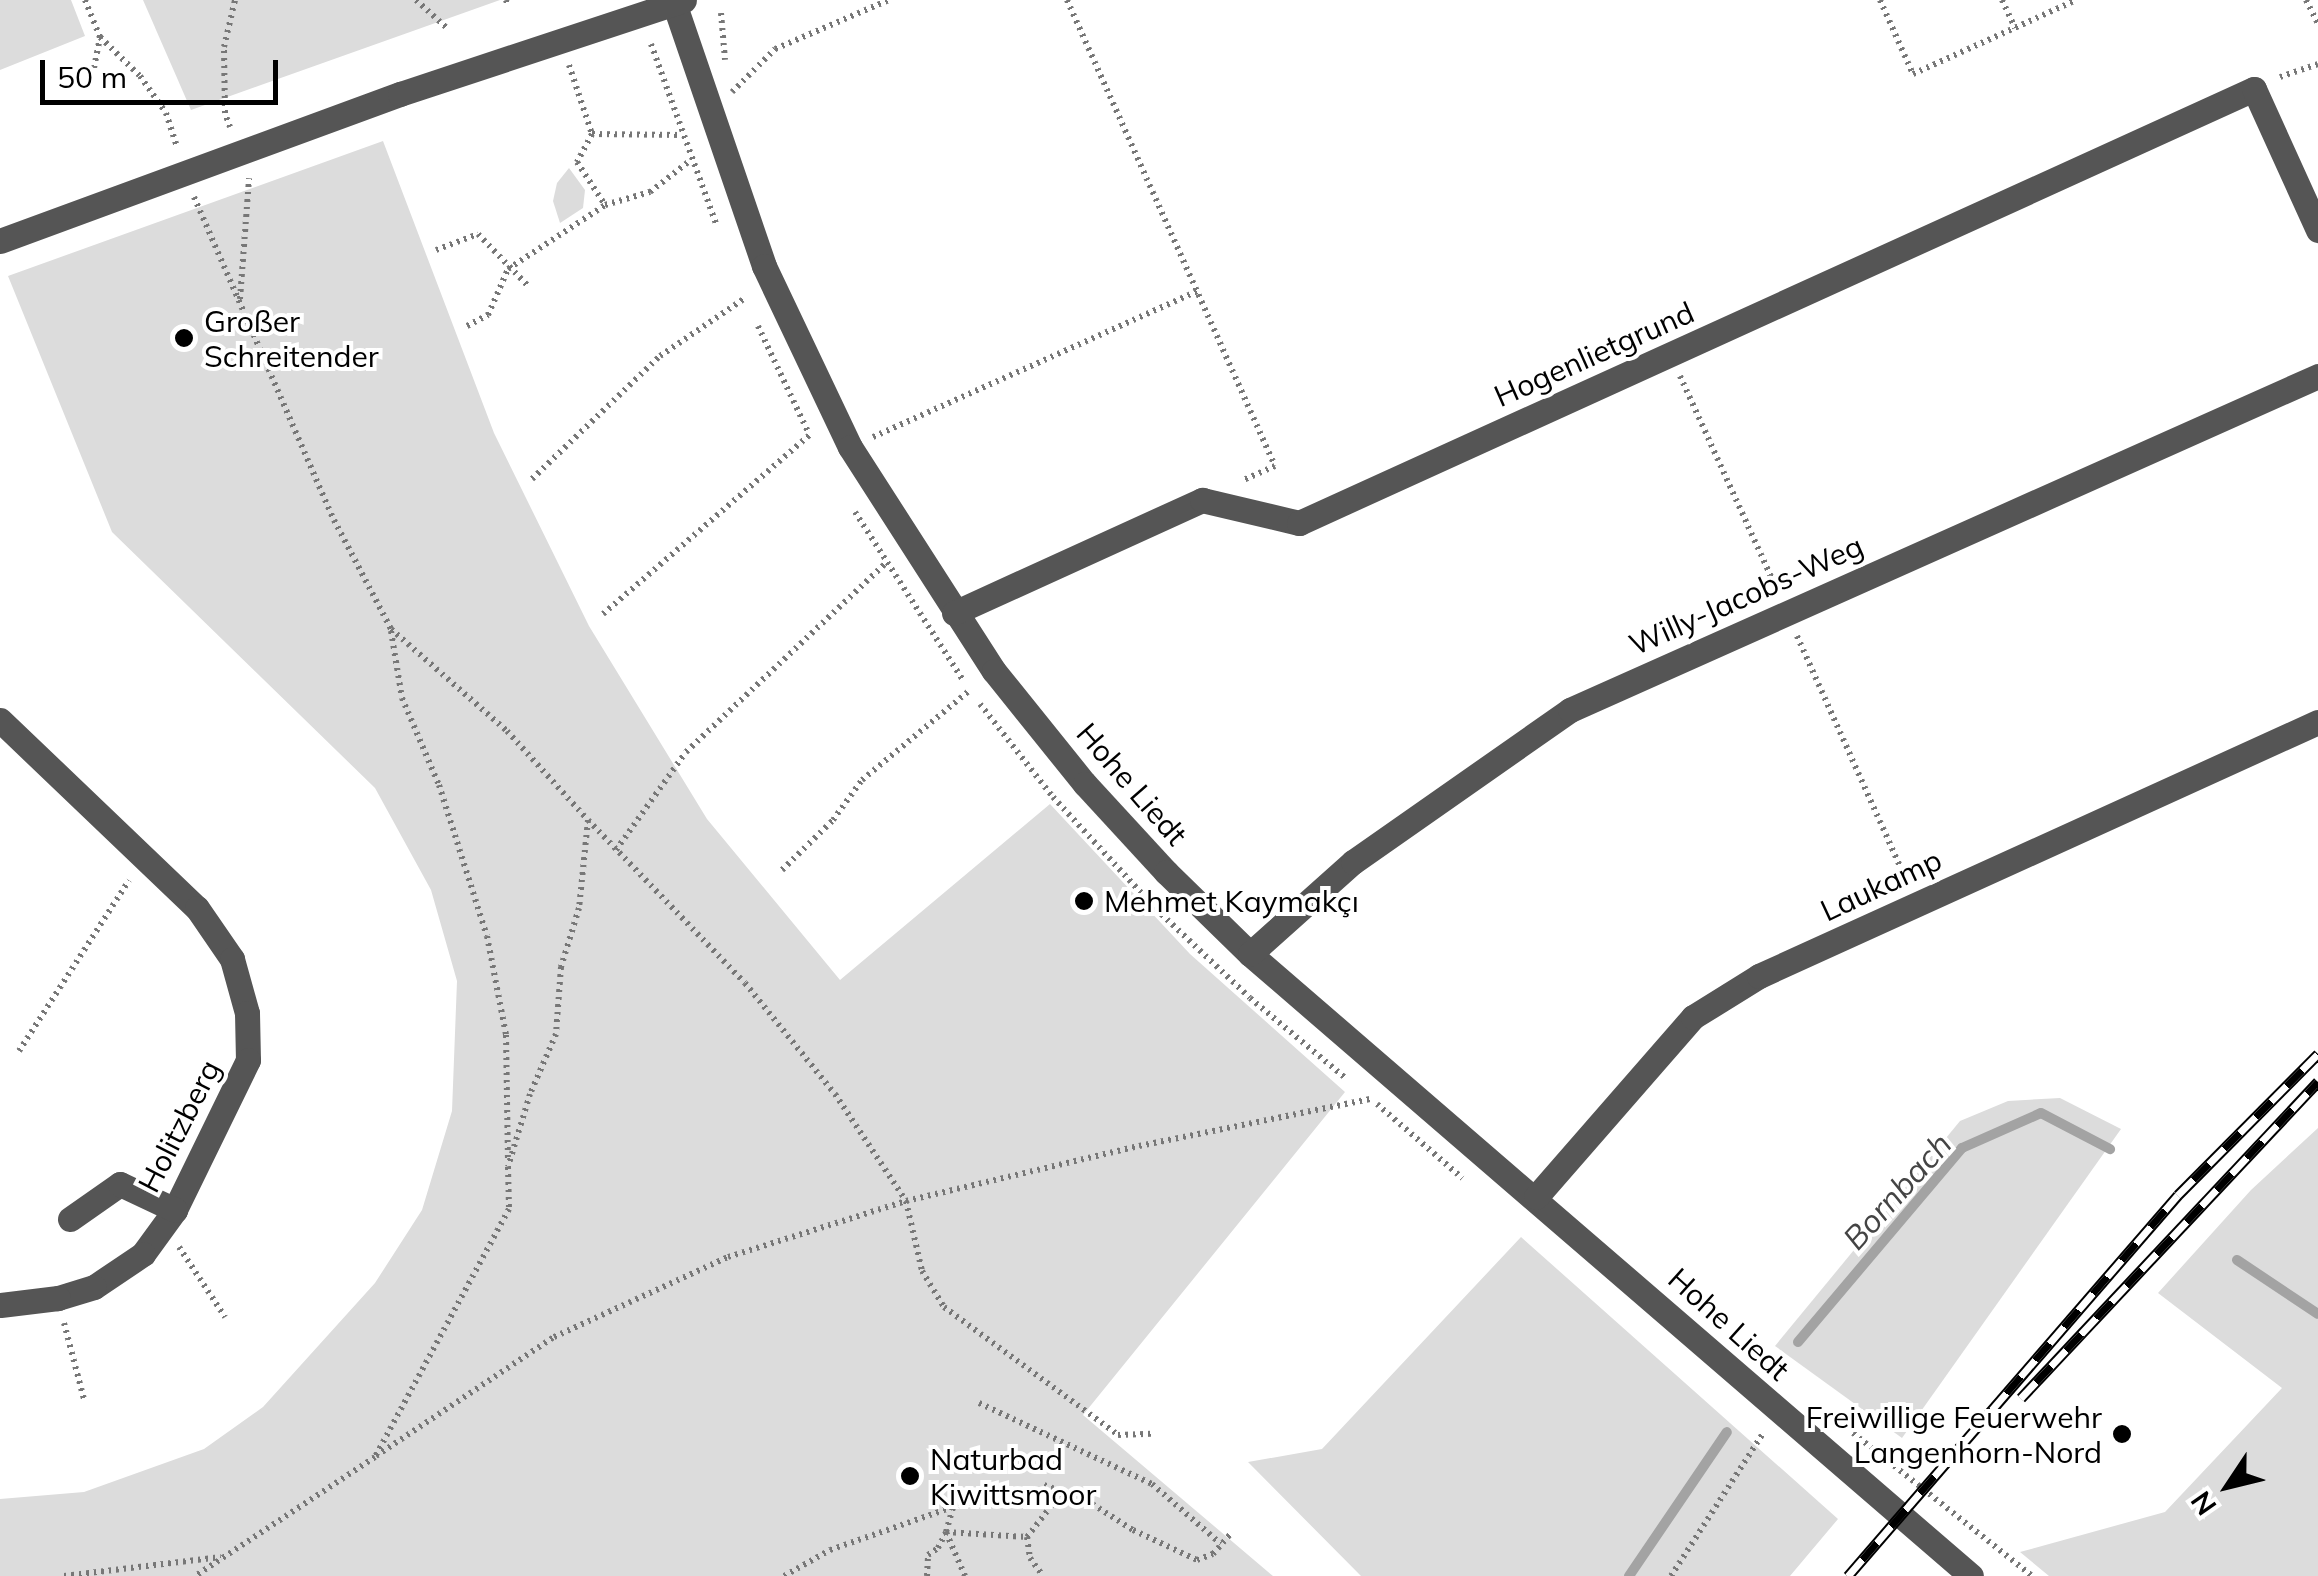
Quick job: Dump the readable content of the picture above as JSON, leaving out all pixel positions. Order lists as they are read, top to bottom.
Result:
{
  "streets": {
    "street": [
      "Hogenlietgrund",
      "Willy-Jacobs-Weg",
      "Hohe Liedt",
      "Laukamp",
      "Holitzberg"
    ]
  },
  "crossings": [
    ["Willy-Jacobs-Weg", "Hohe Liedt"],
    ["Hohe Liedt", "Laukamp"]
  ],
  "water": ["Bornbach"],
  "places": [
    "Großer Schreitender",
    "Mehmet Kaymakçı",
    "Freiwillige Feuerwehr Langenhorn-Nord",
    "Naturbad Kiwittsmoor"
  ],
  "scale_bar": "50 m",
  "north": "bottom left"
}
